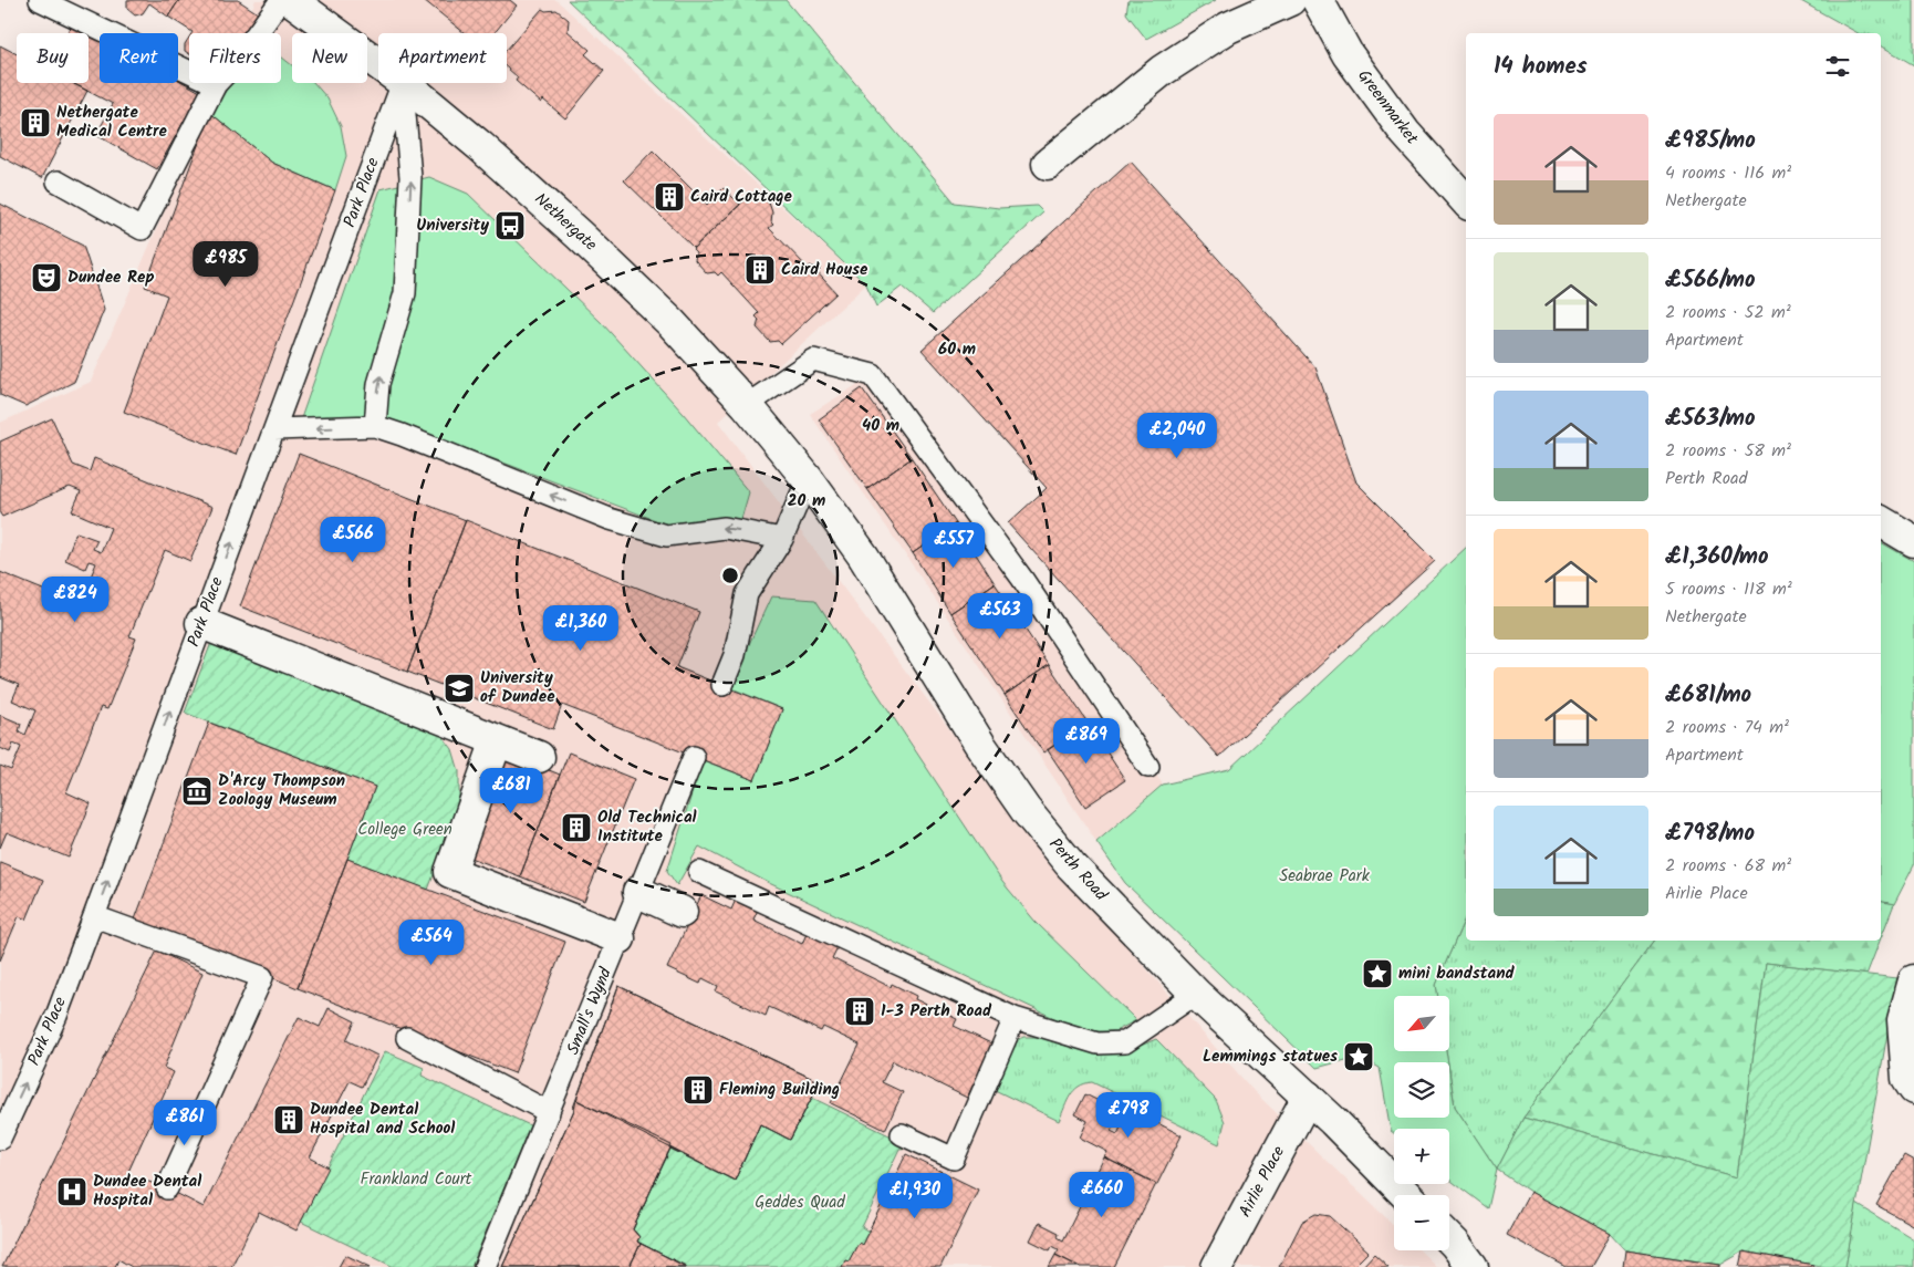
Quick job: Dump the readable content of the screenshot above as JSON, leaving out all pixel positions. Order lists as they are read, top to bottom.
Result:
{
  "streets": {
    "street": [
      "Greenmarket",
      "Nethergate",
      "Perth Road",
      "Airlie Place"
    ],
    "lane": ["Park Place", "Small's Wynd"]
  },
  "crossings": [
    ["Nethergate", "Perth Road"],
    ["Perth Road", "Airlie Place"]
  ],
  "one_way": ["Park Place"],
  "parks": [
    "College Green",
    "Seabrae Park",
    "Frankland Court",
    "Geddes Quad"
  ],
  "places": {
    "building": [
      "Nethergate Medical Centre",
      "Caird Cottage",
      "Caird House",
      "Old Technical Institute",
      "1-3 Perth Road",
      "Fleming Building",
      "Dundee Dental Hospital and School"
    ],
    "bus stop": ["University"],
    "theatre": ["Dundee Rep"],
    "school or university": ["University of Dundee"],
    "museum": ["D'Arcy Thompson Zoology Museum"],
    "place": ["mini bandstand", "Lemmings statues"],
    "hospital": ["Dundee Dental Hospital"]
  },
  "north": "bottom left",
  "page": {
    "chip": [
      "Buy",
      "Rent",
      "Filters",
      "New",
      "Apartment"
    ],
    "heading": "14 homes",
    "list": [
      {
        "name": "£985/mo",
        "note": "4 rooms · 116 m² · Nethergate"
      },
      {
        "name": "£566/mo",
        "note": "2 rooms · 52 m² · Apartment"
      },
      {
        "name": "£563/mo",
        "note": "2 rooms · 58 m² · Perth Road"
      },
      {
        "name": "£1,360/mo",
        "note": "5 rooms · 118 m² · Nethergate"
      },
      {
        "name": "£681/mo",
        "note": "2 rooms · 74 m² · Apartment"
      },
      {
        "name": "£798/mo",
        "note": "2 rooms · 68 m² · Airlie Place"
      }
    ],
    "price": [
      "£985",
      "£2,040",
      "£566",
      "£557",
      "£824",
      "£563",
      "£1,360",
      "£869",
      "£681",
      "£564",
      "£798",
      "£861",
      "£660",
      "£1,930"
    ],
    "map_buttons": ["+", "−"]
  },
  "rings": ["60 m", "40 m", "20 m"]
}
